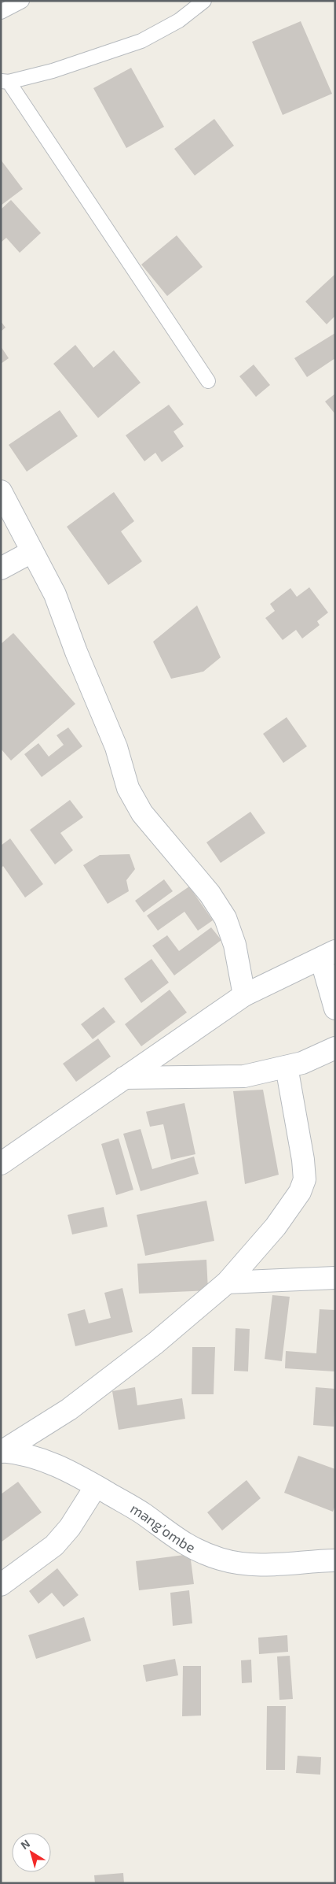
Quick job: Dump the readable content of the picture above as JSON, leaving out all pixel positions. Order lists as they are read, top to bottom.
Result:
{
  "streets": {
    "street": ["mang'ombe"]
  },
  "north": "top left"
}
